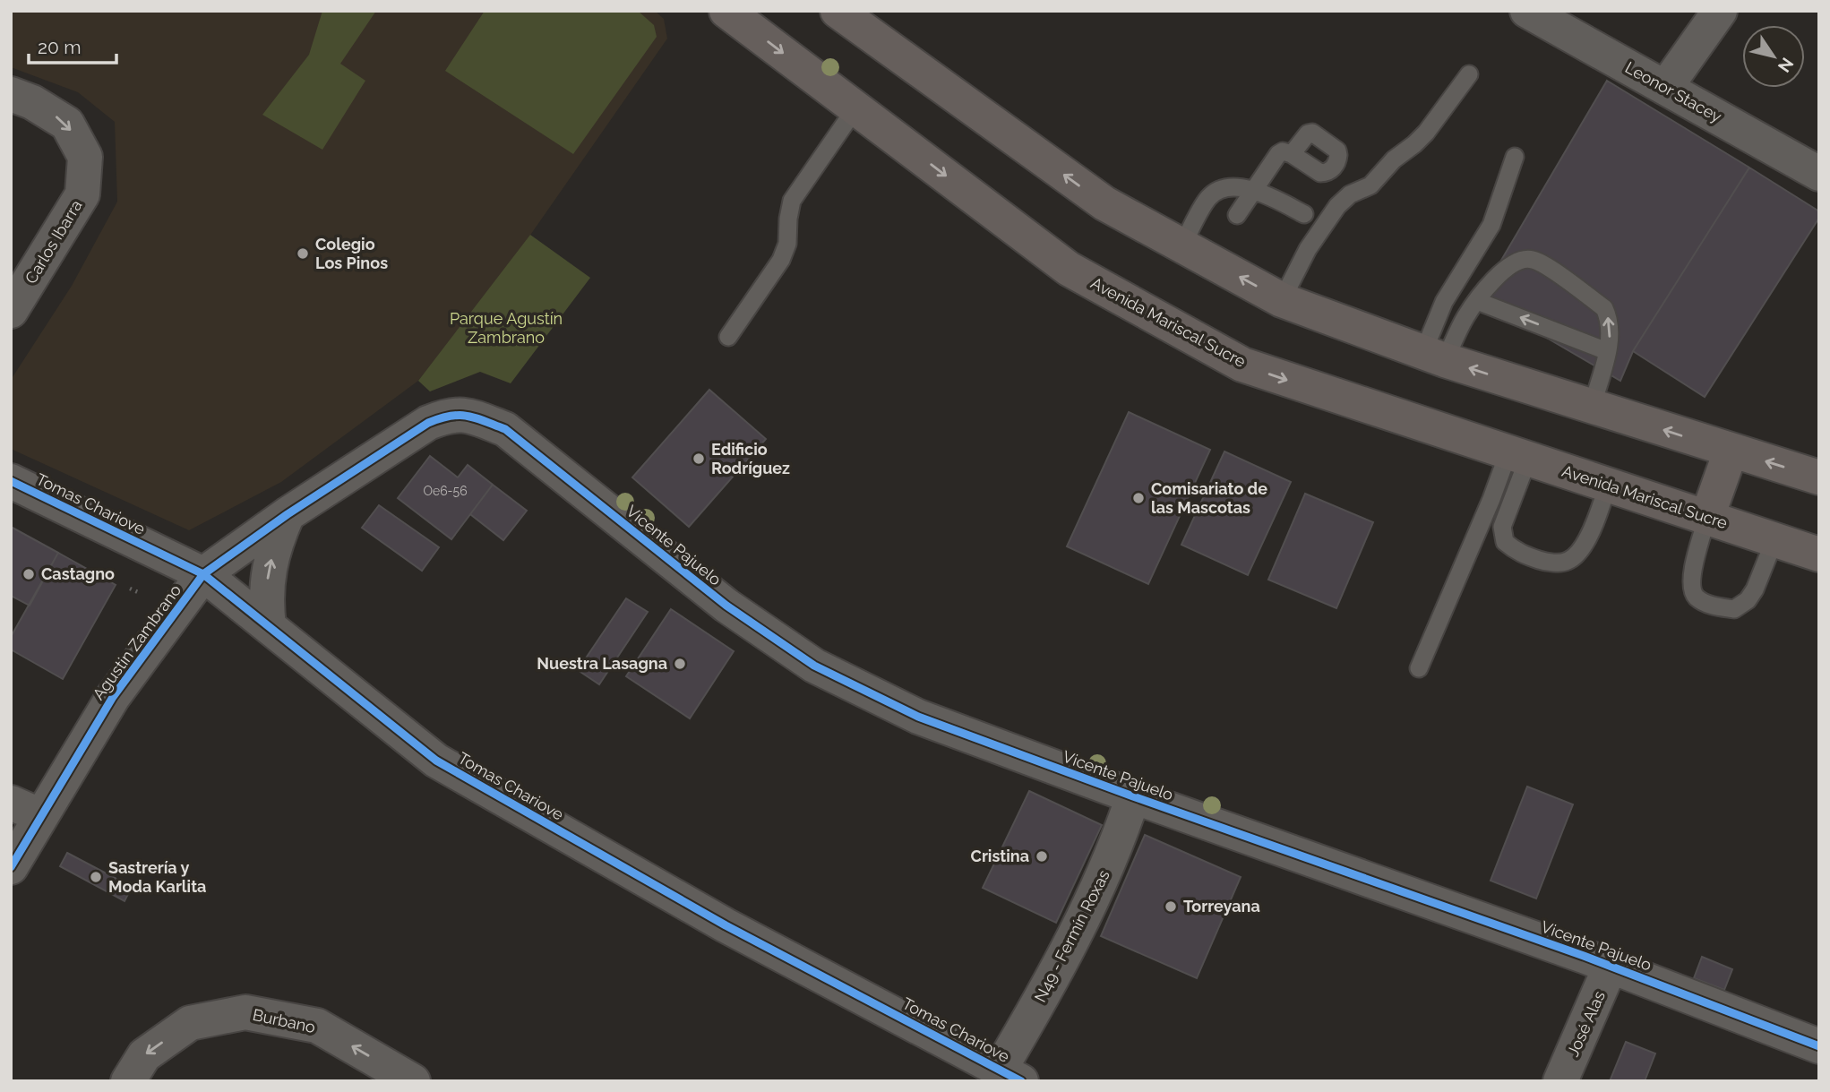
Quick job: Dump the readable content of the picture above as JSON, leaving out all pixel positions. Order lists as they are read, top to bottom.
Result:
{
  "streets": {
    "main road": ["Avenida Mariscal Sucre"],
    "street": [
      "Leonor Stacey",
      "Carlos Ibarra",
      "Tomas Chariove",
      "Vicente Pajuelo",
      "Agustin Zambrano",
      "N49 - Fermín Roxas",
      "Burbano",
      "José Alas"
    ]
  },
  "crossings": [
    ["Tomas Chariove", "Agustin Zambrano"],
    ["Tomas Chariove", "N49 - Fermín Roxas"],
    ["Vicente Pajuelo", "Agustin Zambrano"],
    ["Vicente Pajuelo", "N49 - Fermín Roxas"],
    ["Vicente Pajuelo", "José Alas"]
  ],
  "one_way": ["Burbano"],
  "parks": ["Parque Agustín Zambrano"],
  "places": [
    "Colegio Los Pinos",
    "Edificio Rodríguez",
    "Comisariato de las Mascotas",
    "Castagno",
    "Nuestra Lasagna",
    "Cristina",
    "Sastrería y Moda Karlita",
    "Torreyana"
  ],
  "house_numbers": ["Oe6-56"],
  "scale_bar": "20 m",
  "north": "bottom right"
}
